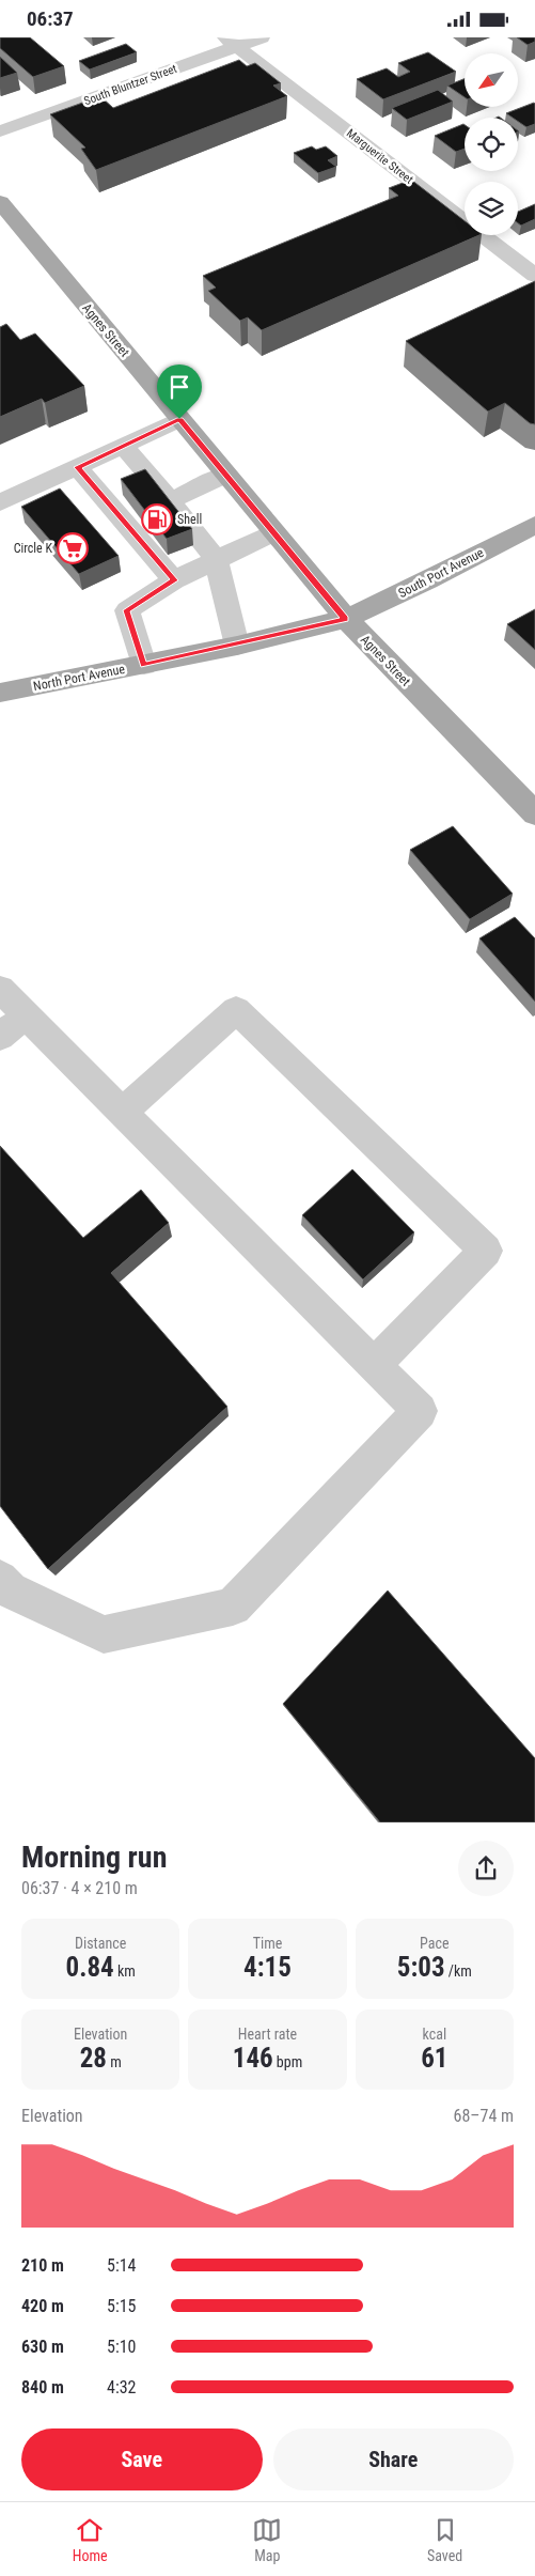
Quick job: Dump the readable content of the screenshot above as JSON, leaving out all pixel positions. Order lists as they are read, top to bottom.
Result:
{
  "streets": {
    "main road": ["Agnes Street", "South Port Avenue", "North Port Avenue"],
    "street": ["South Bluntzer Street", "Marguerite Street"]
  },
  "crossings": [
    ["South Bluntzer Street", "Marguerite Street"],
    ["Agnes Street", "South Port Avenue"],
    ["Agnes Street", "North Port Avenue"],
    ["South Port Avenue", "North Port Avenue"]
  ],
  "places": {
    "fuel station": ["Shell"],
    "supermarket": ["Circle K"]
  },
  "north": "bottom left",
  "page": {
    "status": "06:37",
    "heading": ["Morning run", "06:37 · 4 × 210 m"],
    "stats": [
      ["Distance", "0.84 km"],
      ["Time", "4:15"],
      ["Pace", "5:03 /km"],
      ["Elevation", "28 m"],
      ["Heart rate", "146 bpm"],
      ["kcal", "61"]
    ],
    "chart": ["Elevation", "68–74 m"],
    "list": [
      {
        "name": "210 m",
        "note": "5:14"
      },
      {
        "name": "420 m",
        "note": "5:15"
      },
      {
        "name": "630 m",
        "note": "5:10"
      },
      {
        "name": "840 m",
        "note": "4:32"
      }
    ],
    "buttons": ["Save", "Share"],
    "tabs": ["Home", "Map", "Saved"]
  }
}
